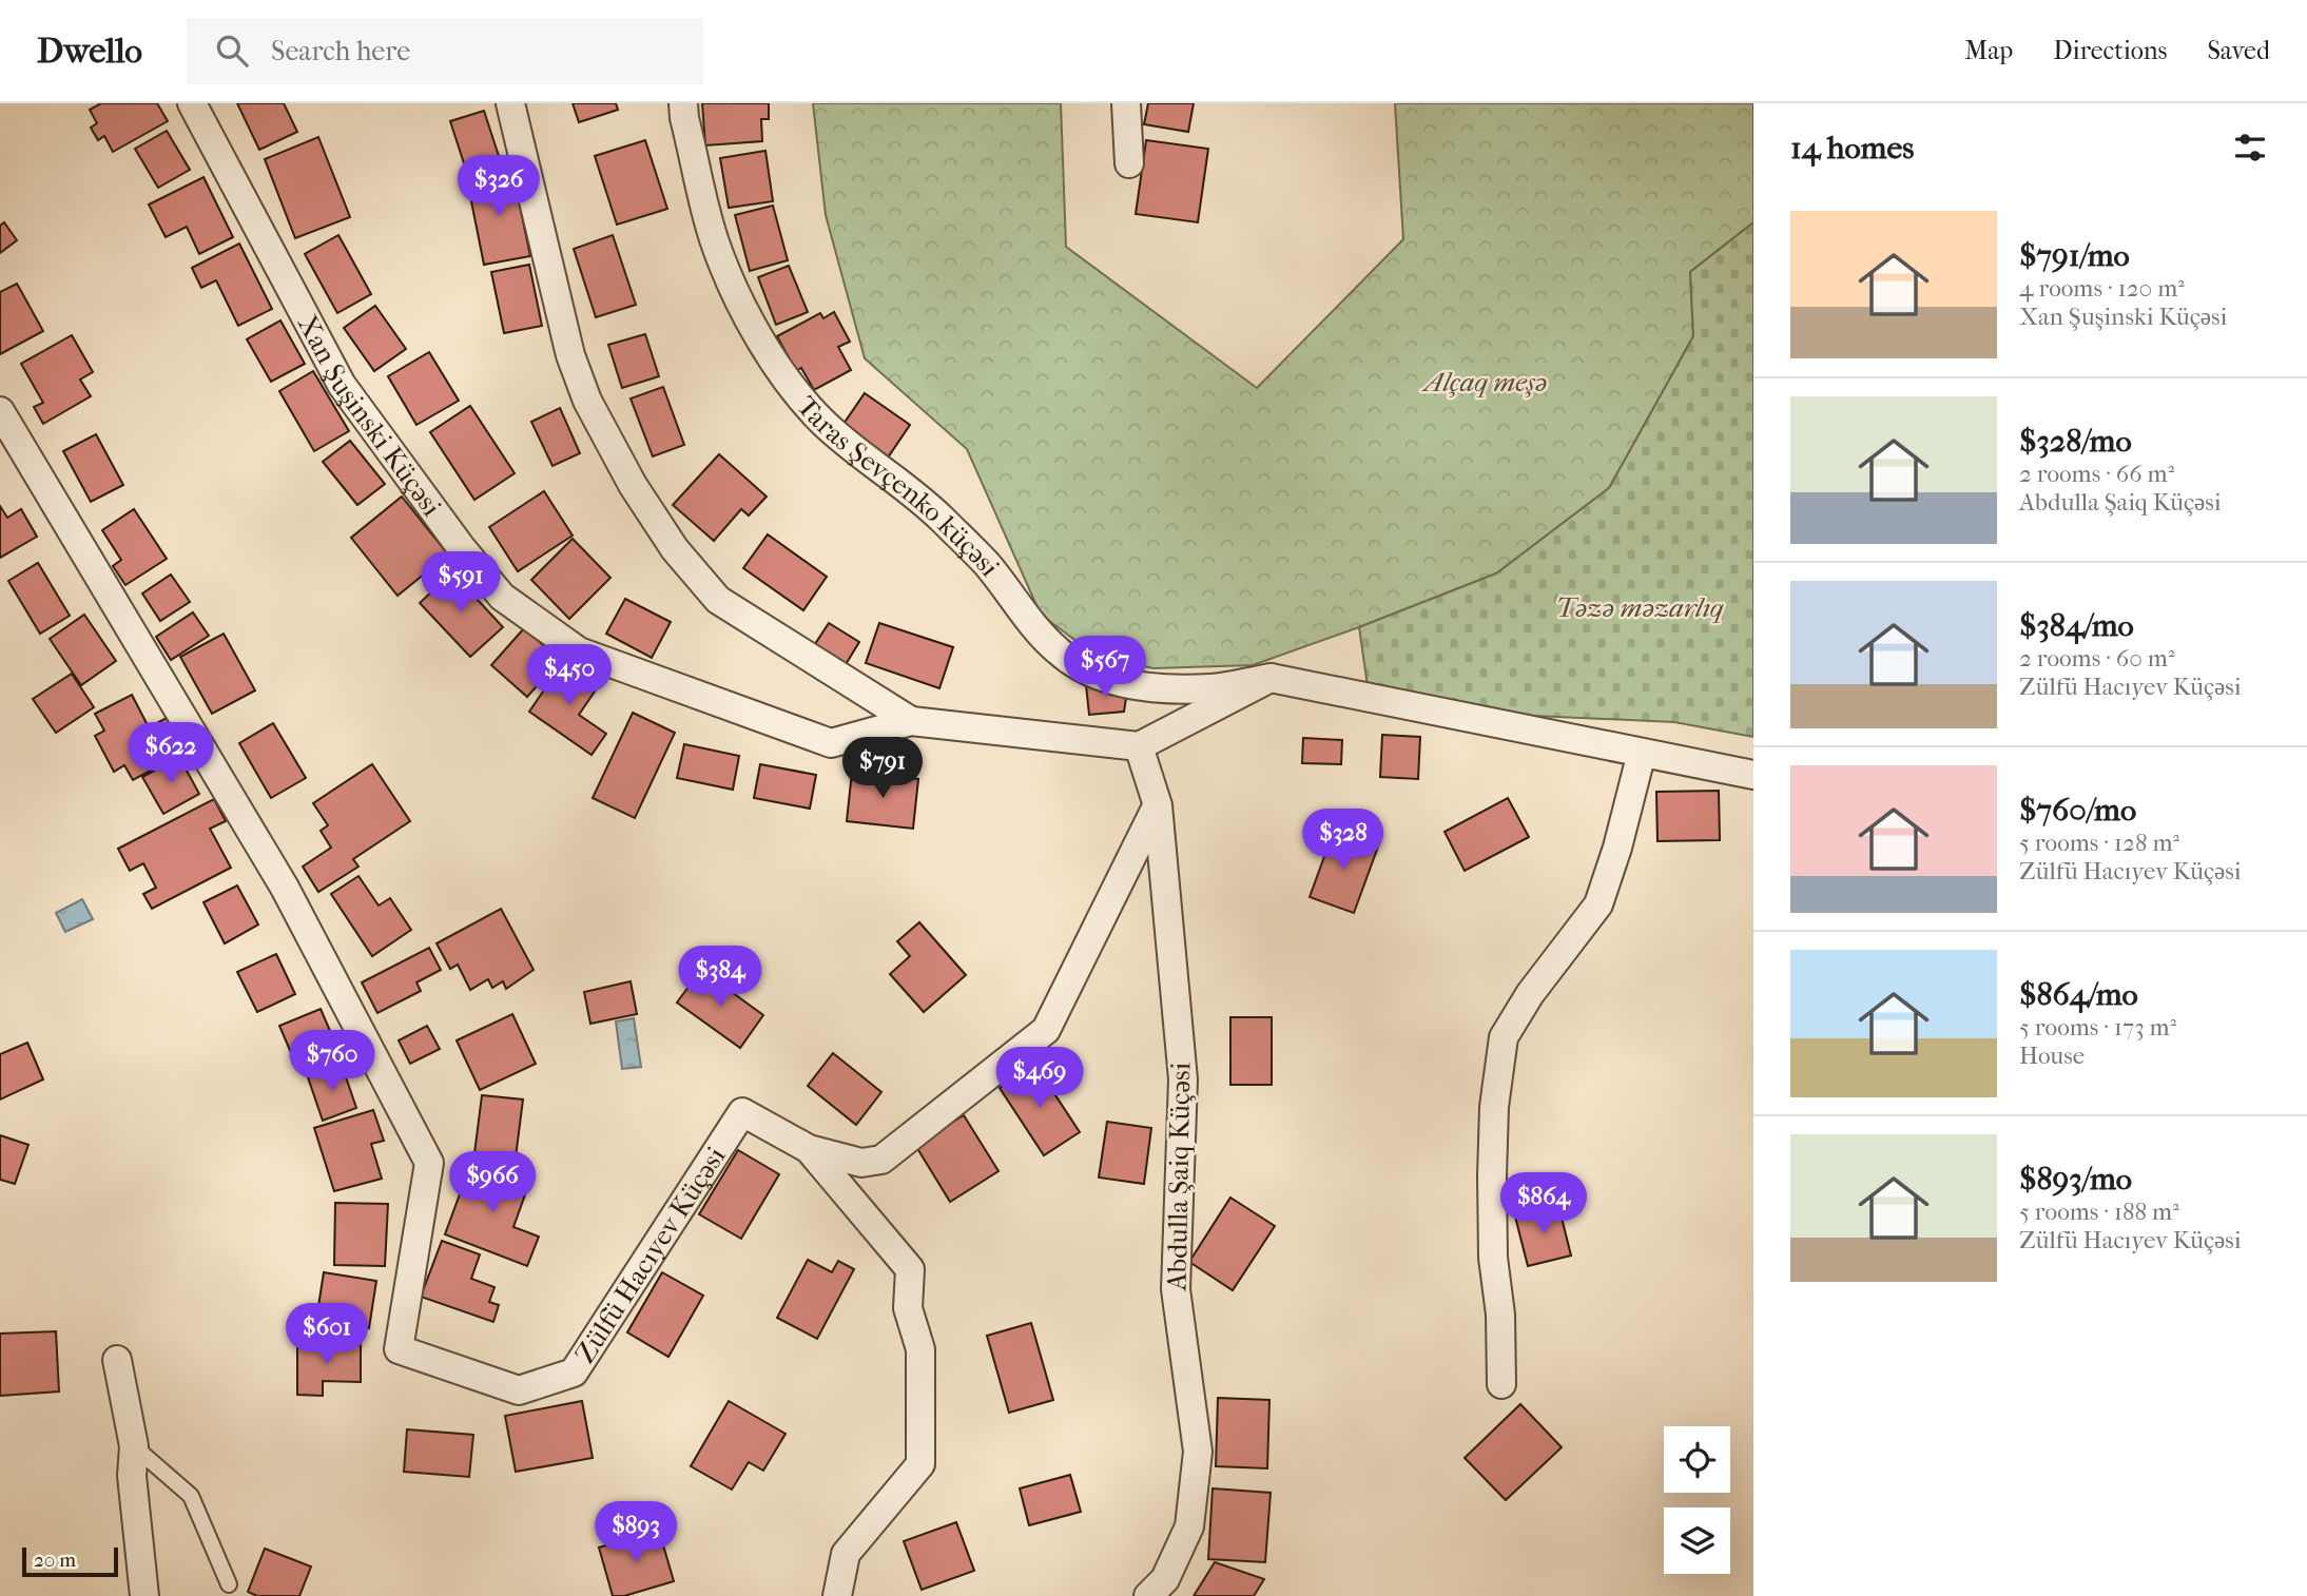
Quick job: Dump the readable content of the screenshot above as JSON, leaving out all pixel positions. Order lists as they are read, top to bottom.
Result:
{
  "streets": {
    "street": [
      "Xan Şuşinski Küçəsi",
      "Taras Şevçenko küçəsi",
      "Abdulla Şaiq Küçəsi",
      "Zülfü Hacıyev Küçəsi"
    ]
  },
  "crossings": [
    ["Xan Şuşinski Küçəsi", "Abdulla Şaiq Küçəsi"]
  ],
  "parks": ["Alçaq meşə", "Təzə məzarlıq"],
  "scale_bar": "20 m",
  "page": {
    "header": "Dwello",
    "search": "Search here",
    "nav": ["Map", "Directions", "Saved"],
    "heading": "14 homes",
    "price": [
      "$326",
      "$591",
      "$567",
      "$450",
      "$622",
      "$791",
      "$328",
      "$384",
      "$760",
      "$469",
      "$966",
      "$864",
      "$601",
      "$893"
    ],
    "list": [
      {
        "name": "$791/mo",
        "note": "4 rooms · 120 m² · Xan Şuşinski Küçəsi"
      },
      {
        "name": "$328/mo",
        "note": "2 rooms · 66 m² · Abdulla Şaiq Küçəsi"
      },
      {
        "name": "$384/mo",
        "note": "2 rooms · 60 m² · Zülfü Hacıyev Küçəsi"
      },
      {
        "name": "$760/mo",
        "note": "5 rooms · 128 m² · Zülfü Hacıyev Küçəsi"
      },
      {
        "name": "$864/mo",
        "note": "5 rooms · 173 m² · House"
      },
      {
        "name": "$893/mo",
        "note": "5 rooms · 188 m² · Zülfü Hacıyev Küçəsi"
      }
    ],
    "scale": "20 m"
  }
}
